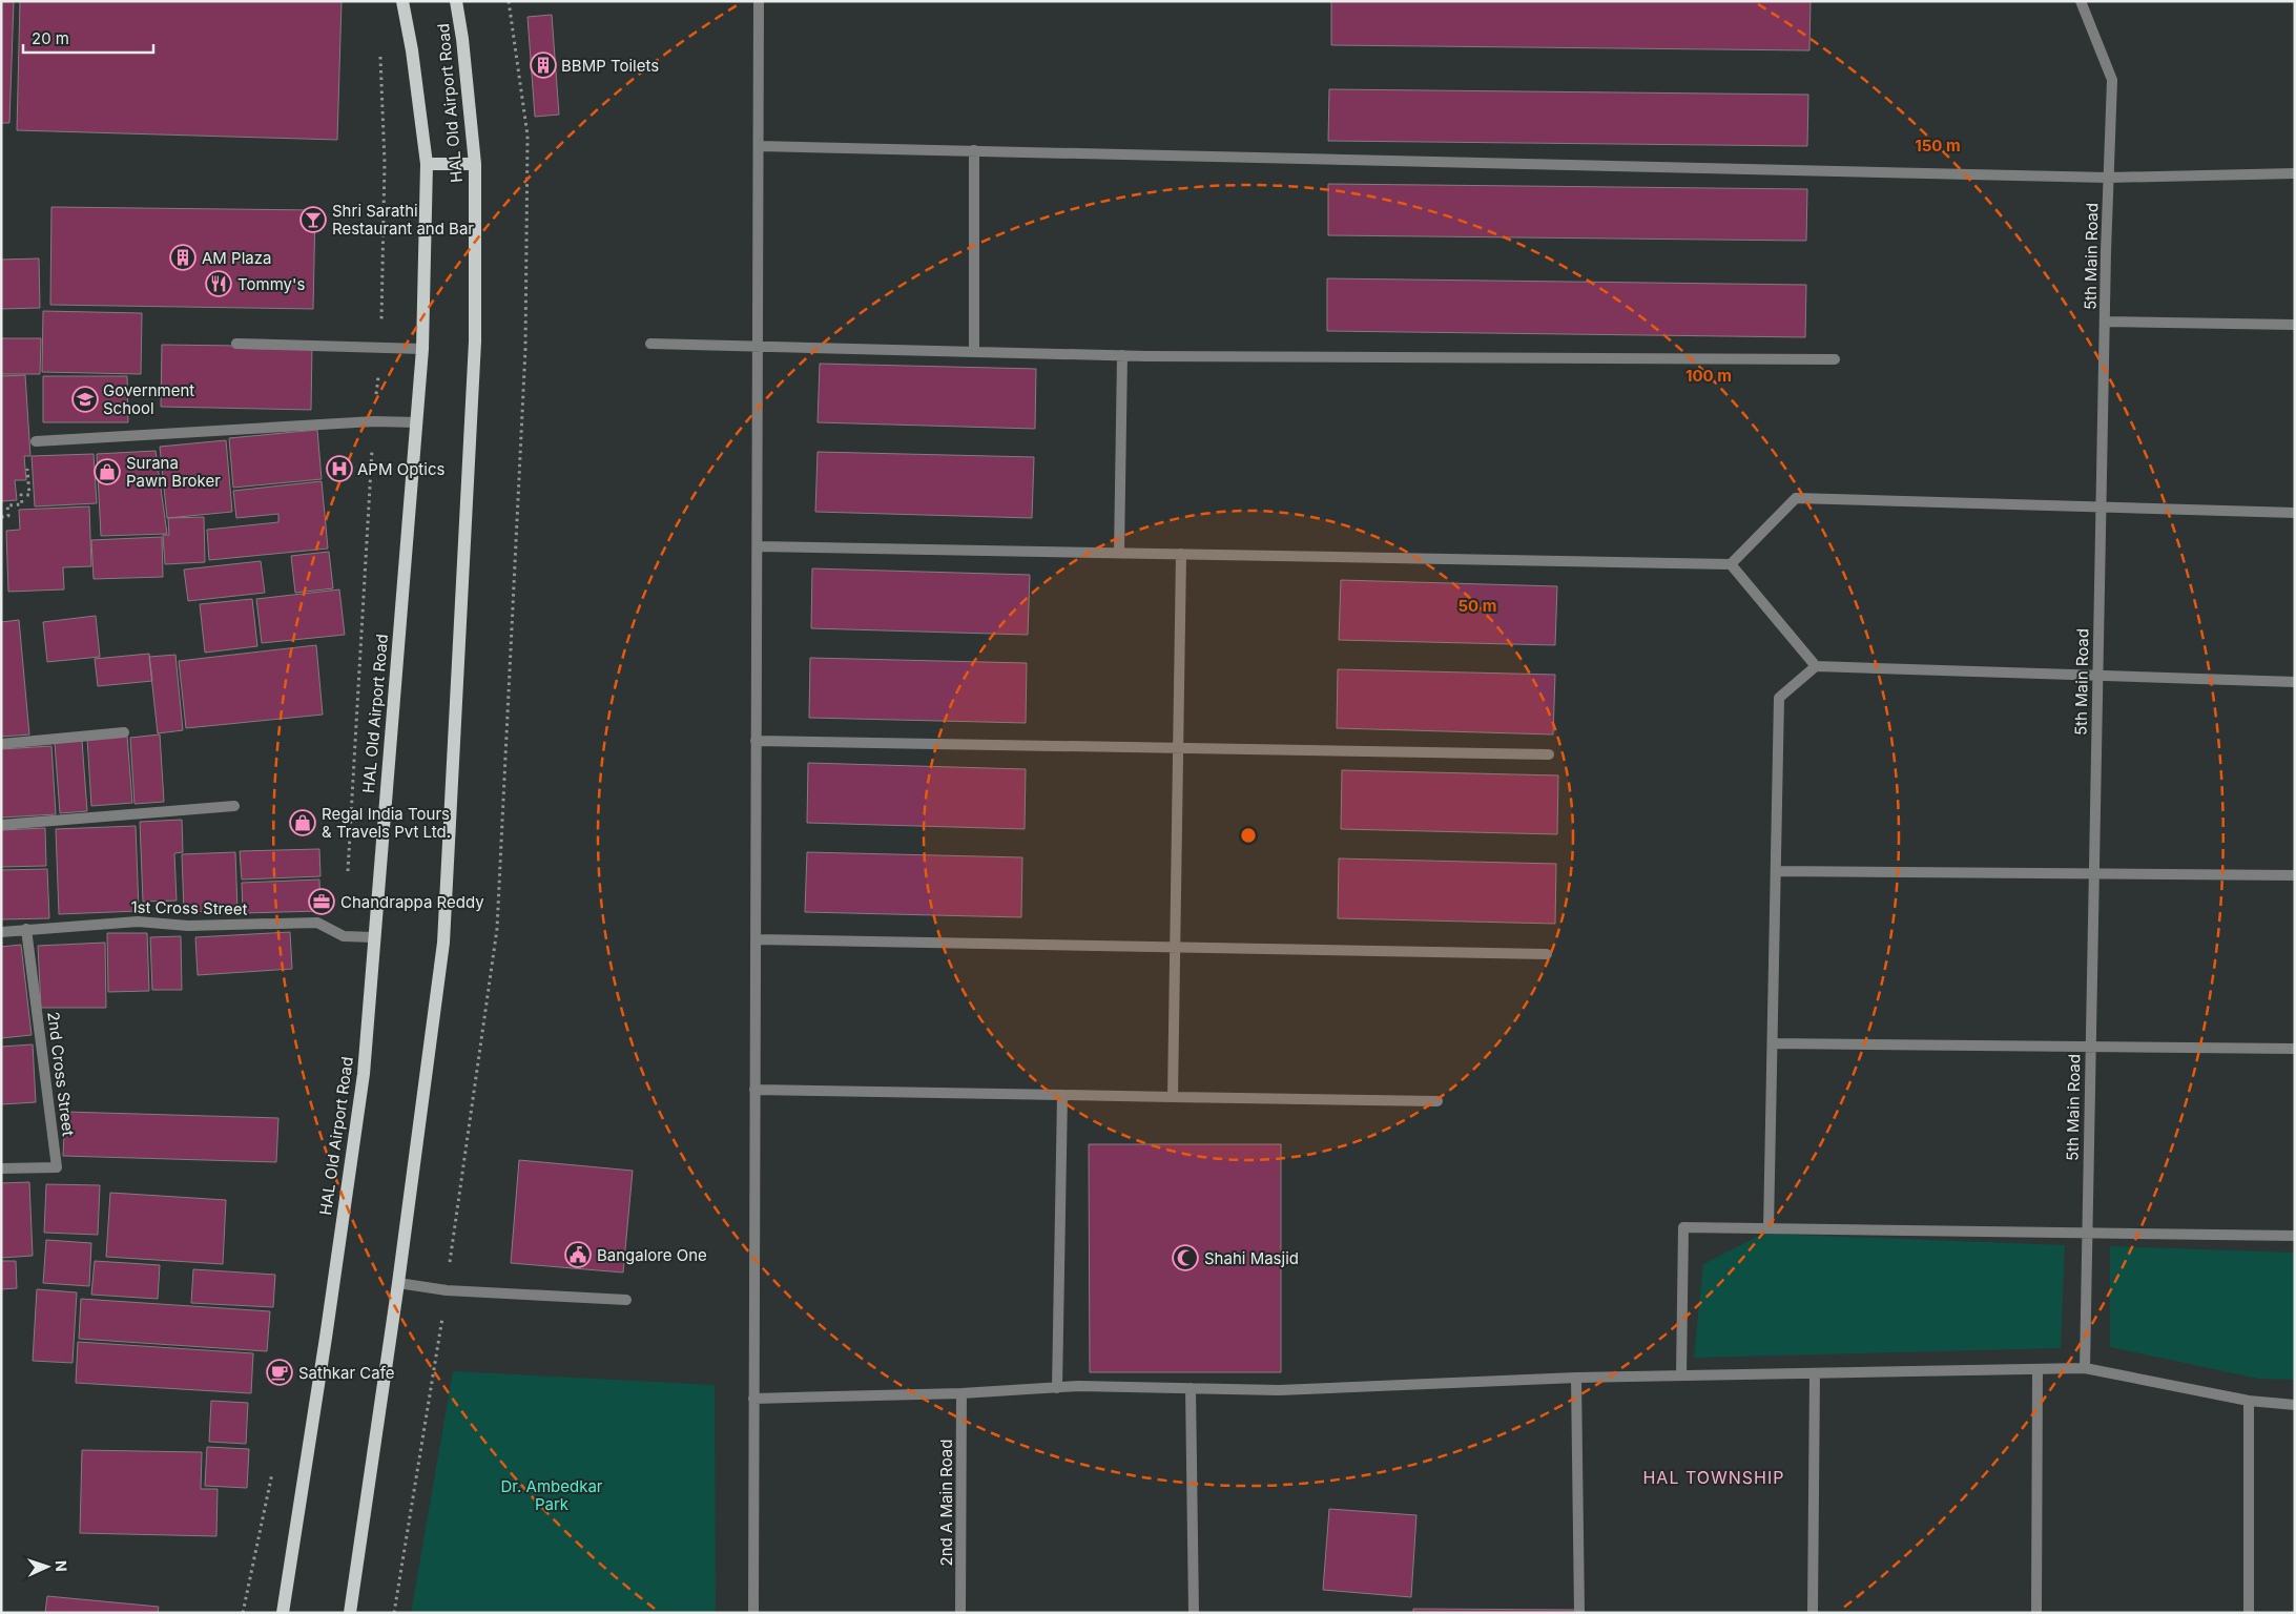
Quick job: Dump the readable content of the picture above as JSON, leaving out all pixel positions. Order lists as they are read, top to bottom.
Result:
{
  "streets": {
    "main road": ["HAL Old Airport Road"],
    "street": [
      "5th Main Road",
      "1st Cross Street",
      "2nd Cross Street",
      "2nd A Main Road"
    ]
  },
  "crossings": [
    ["HAL Old Airport Road", "1st Cross Street"],
    ["1st Cross Street", "2nd Cross Street"]
  ],
  "districts": ["HAL TOWNSHIP"],
  "parks": ["Dr. Ambedkar Park"],
  "places": {
    "building": ["BBMP Toilets", "AM Plaza"],
    "bar": ["Shri Sarathi Restaurant and Bar"],
    "restaurant": ["Tommy's"],
    "school or university": ["Government School"],
    "hospital": ["APM Optics"],
    "shop": ["Surana Pawn Broker", "Regal India Tours & Travels Pvt Ltd."],
    "office": ["Chandrappa Reddy"],
    "public building": ["Bangalore One"],
    "mosque": ["Shahi Masjid"],
    "cafe": ["Sathkar Cafe"]
  },
  "scale_bar": "20 m",
  "north": "right",
  "rings": ["150 m", "100 m", "50 m"]
}
